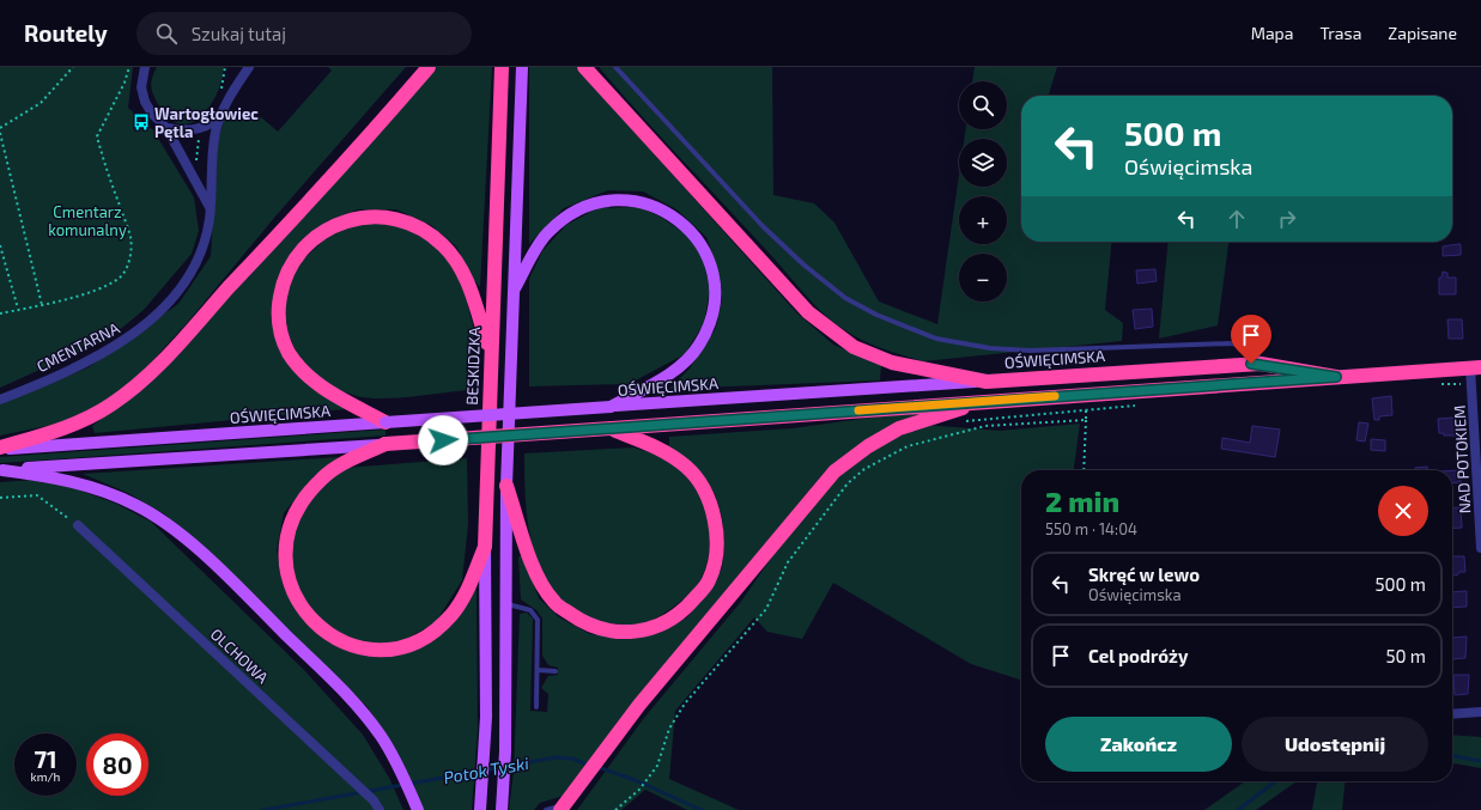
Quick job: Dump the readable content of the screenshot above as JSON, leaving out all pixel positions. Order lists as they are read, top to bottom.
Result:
{
  "streets": {
    "highway": ["OŚWIĘCIMSKA", "BESKIDZKA"],
    "street": ["CMENTARNA", "NAD POTOKIEM", "OLCHOWA"]
  },
  "crossings": [
    ["OŚWIĘCIMSKA", "NAD POTOKIEM"]
  ],
  "water": ["Potok Tyski"],
  "parks": ["Cmentarz komunalny"],
  "places": {
    "bus stop": ["Wartogłowiec Pętla"]
  },
  "page": {
    "header": "Routely",
    "search": "Szukaj tutaj",
    "nav": ["Mapa", "Trasa", "Zapisane"],
    "map_buttons": ["+", "−"],
    "turn": ["500 m", "Oświęcimska"],
    "heading": ["2 min", "550 m · 14:04"],
    "list": [
      {
        "name": "Skręć w lewo",
        "note": "Oświęcimska",
        "value": "500 m"
      },
      {
        "name": "Cel podróży",
        "value": "50 m"
      }
    ],
    "buttons": ["Zakończ", "Udostępnij"],
    "speed": "71 km/h",
    "limit": "80"
  }
}
